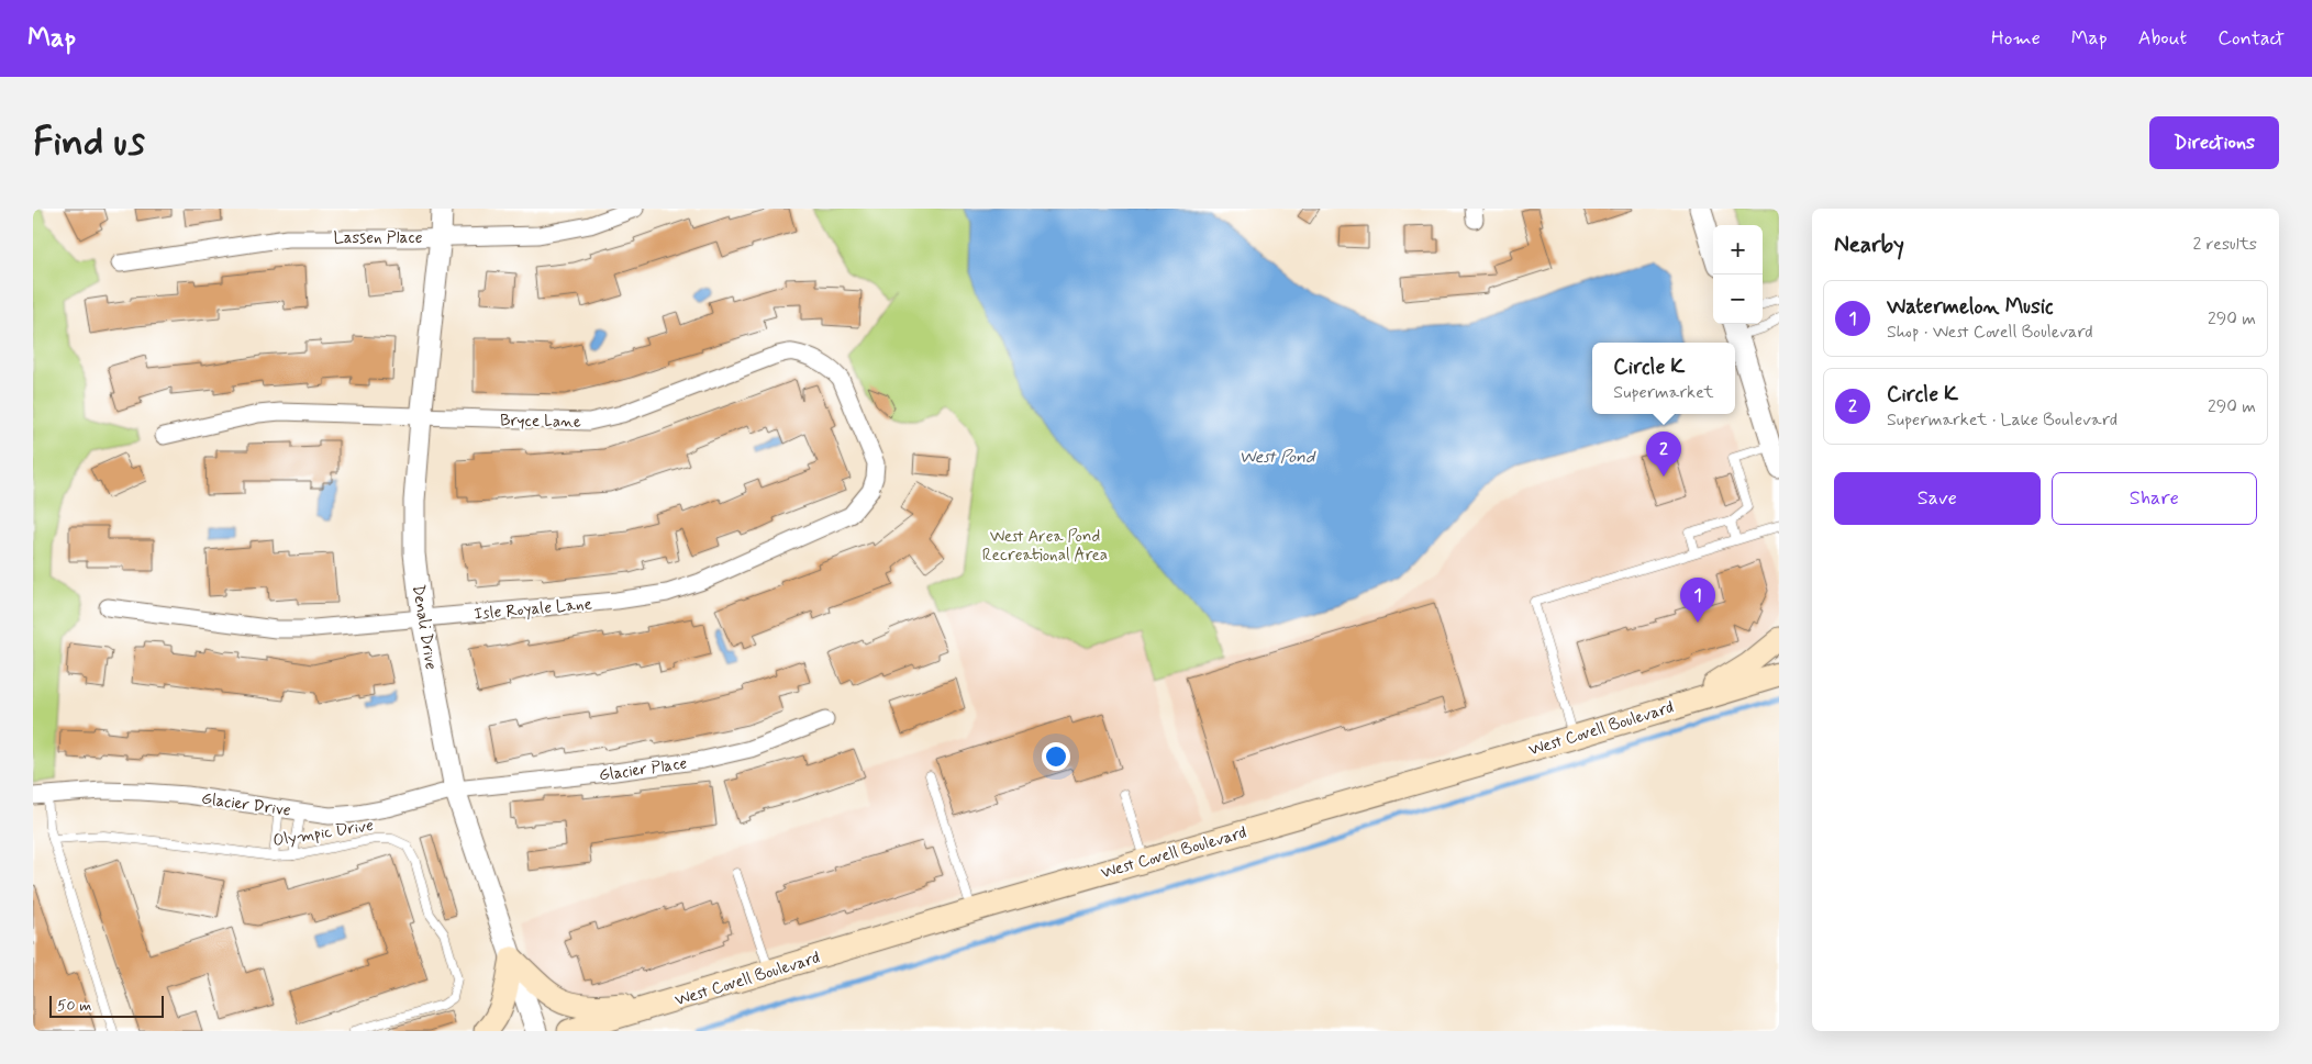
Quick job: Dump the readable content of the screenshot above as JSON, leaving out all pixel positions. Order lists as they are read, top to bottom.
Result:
{
  "streets": {
    "main road": ["West Covell Boulevard"],
    "street": [
      "Lassen Place",
      "Bryce Lane",
      "Isle Royale Lane",
      "Denali Drive",
      "Glacier Place",
      "Glacier Drive"
    ],
    "lane": ["Olympic Drive"]
  },
  "crossings": [
    ["Lassen Place", "Denali Drive"],
    ["Bryce Lane", "Isle Royale Lane"],
    ["Bryce Lane", "Denali Drive"],
    ["Isle Royale Lane", "Denali Drive"],
    ["Denali Drive", "Glacier Place"],
    ["Denali Drive", "Glacier Drive"],
    ["Glacier Place", "Glacier Drive"]
  ],
  "water": ["West Pond"],
  "parks": ["West Area Pond Recreational Area"],
  "scale_bar": "50 m",
  "page": {
    "header": "Map",
    "nav": [
      "Home",
      "Map",
      "About",
      "Contact"
    ],
    "buttons": [
      "Directions",
      ["Save", "Share"]
    ],
    "title": "Find us",
    "heading": ["Nearby", "2 results"],
    "map_buttons": ["+", "−"],
    "list": [
      {
        "mark": "1",
        "name": "Watermelon Music",
        "note": "Shop · West Covell Boulevard",
        "value": "290 m"
      },
      {
        "mark": "2",
        "name": "Circle K",
        "note": "Supermarket · Lake Boulevard",
        "value": "290 m"
      }
    ],
    "popup": ["Circle K", "Supermarket"],
    "pins": ["2", "1"],
    "scale": "50 m"
  }
}
